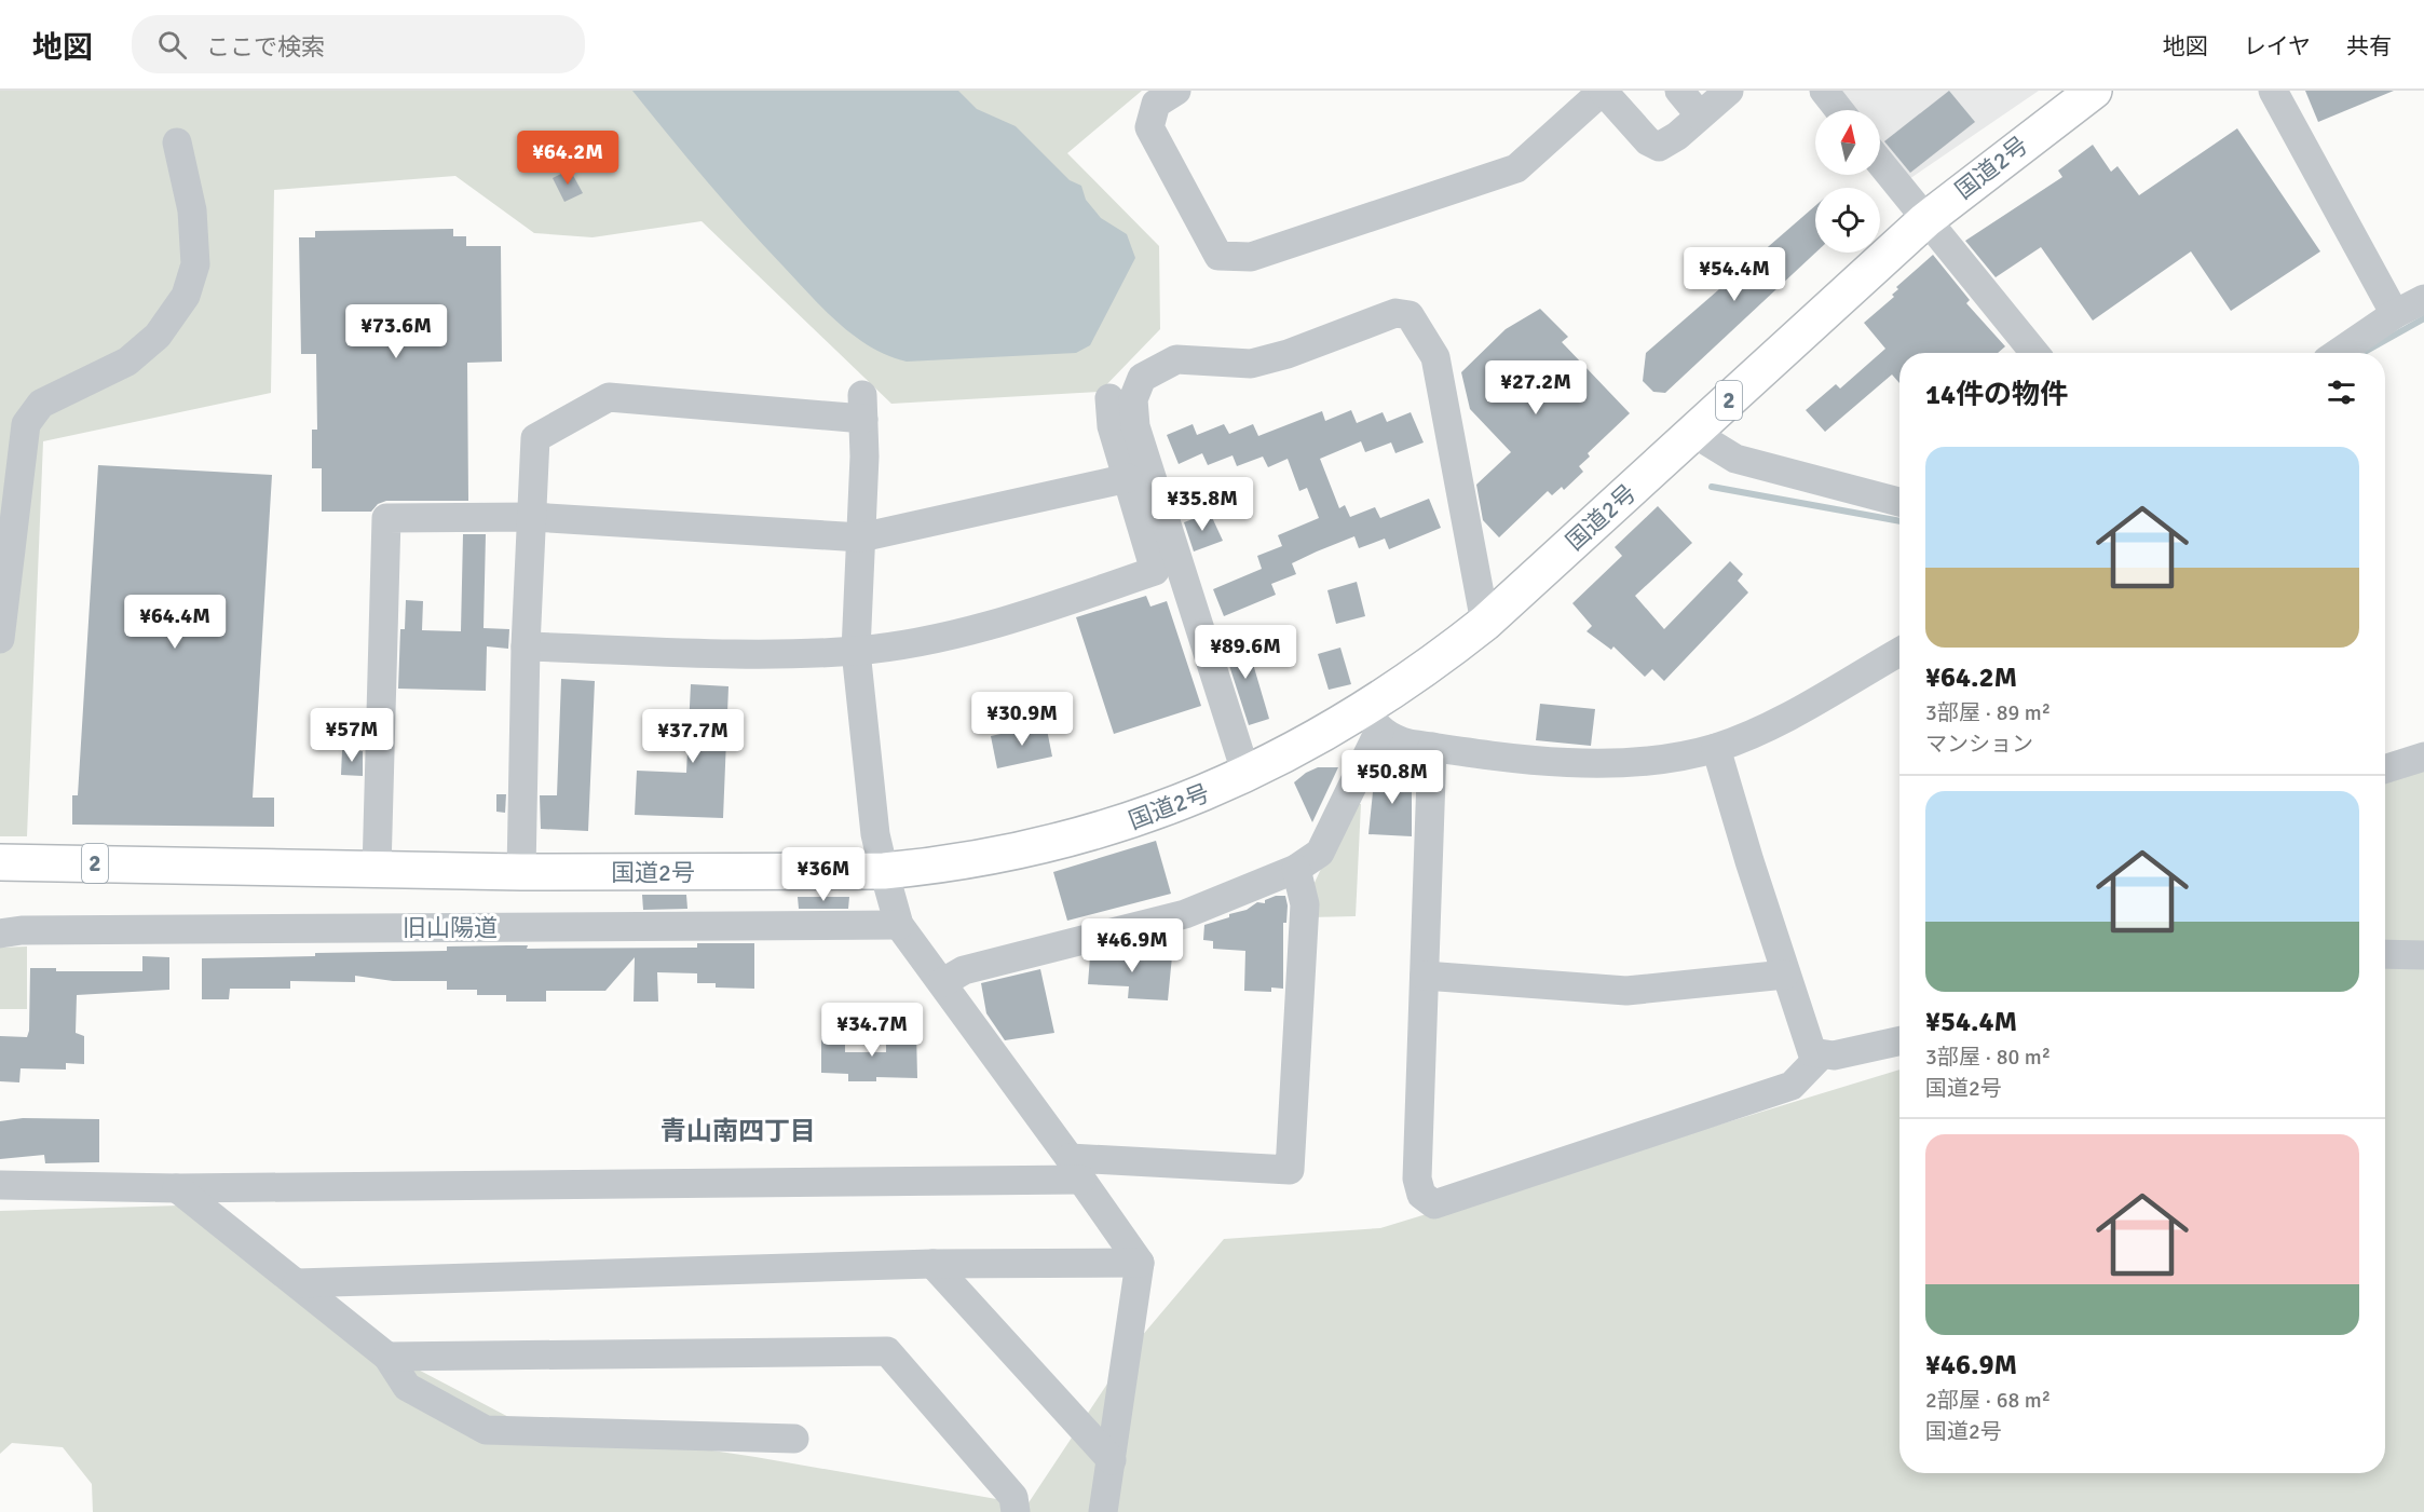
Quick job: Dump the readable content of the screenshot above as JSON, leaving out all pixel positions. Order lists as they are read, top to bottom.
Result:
{
  "streets": {
    "highway": ["国道2号", "2"],
    "street": ["旧山陽道"]
  },
  "districts": ["青山南四丁目"],
  "north": "top",
  "page": {
    "header": "地図",
    "search": "ここで検索",
    "nav": ["地図", "レイヤ", "共有"],
    "price": [
      "¥64.2M",
      "¥54.4M",
      "¥73.6M",
      "¥27.2M",
      "¥35.8M",
      "¥64.4M",
      "¥89.6M",
      "¥30.9M",
      "¥57M",
      "¥37.7M",
      "¥50.8M",
      "¥36M",
      "¥46.9M",
      "¥34.7M"
    ],
    "heading": "14件の物件",
    "list": [
      {
        "name": "¥64.2M",
        "note": "3部屋 · 89 m² · マンション"
      },
      {
        "name": "¥54.4M",
        "note": "3部屋 · 80 m² · 国道2号"
      },
      {
        "name": "¥46.9M",
        "note": "2部屋 · 68 m² · 国道2号"
      }
    ]
  }
}
